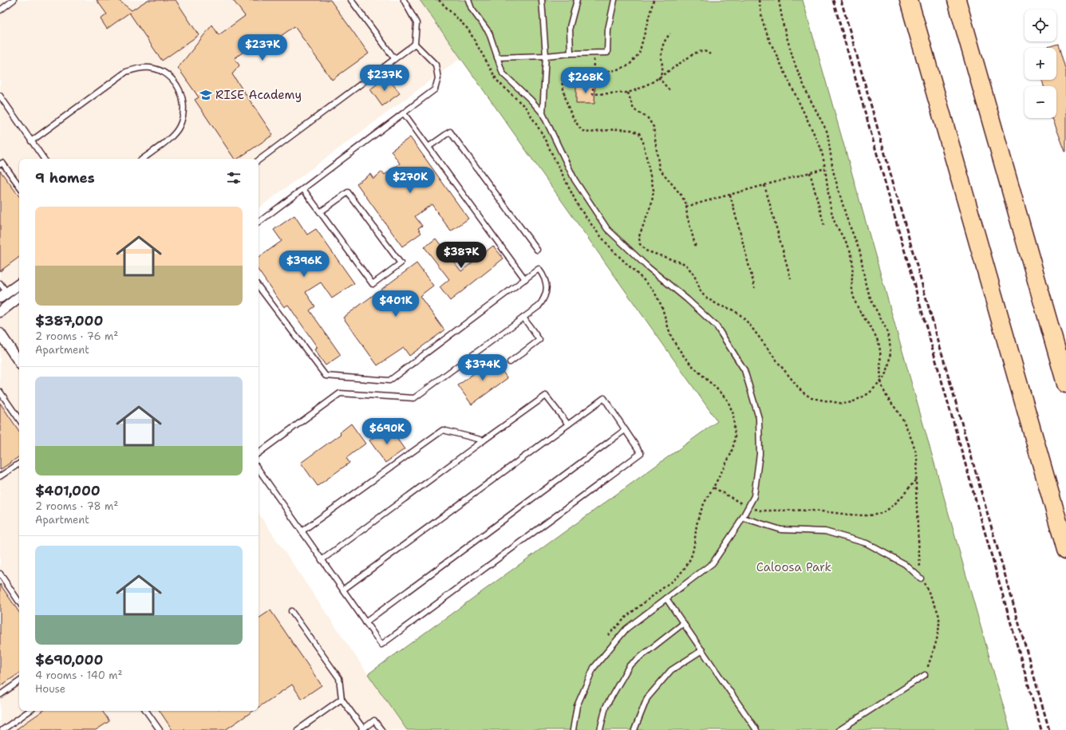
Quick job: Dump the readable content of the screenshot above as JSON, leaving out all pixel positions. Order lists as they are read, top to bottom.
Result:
{
  "parks": ["Caloosa Park"],
  "places": {
    "school or university": ["RISE Academy"]
  },
  "page": {
    "map_buttons": ["+", "−"],
    "price": [
      "$237K",
      "$237K",
      "$268K",
      "$270K",
      "$387K",
      "$396K",
      "$401K",
      "$374K",
      "$690K"
    ],
    "heading": "9 homes",
    "list": [
      {
        "name": "$387,000",
        "note": "2 rooms · 76 m² · Apartment"
      },
      {
        "name": "$401,000",
        "note": "2 rooms · 78 m² · Apartment"
      },
      {
        "name": "$690,000",
        "note": "4 rooms · 140 m² · House"
      }
    ]
  }
}
